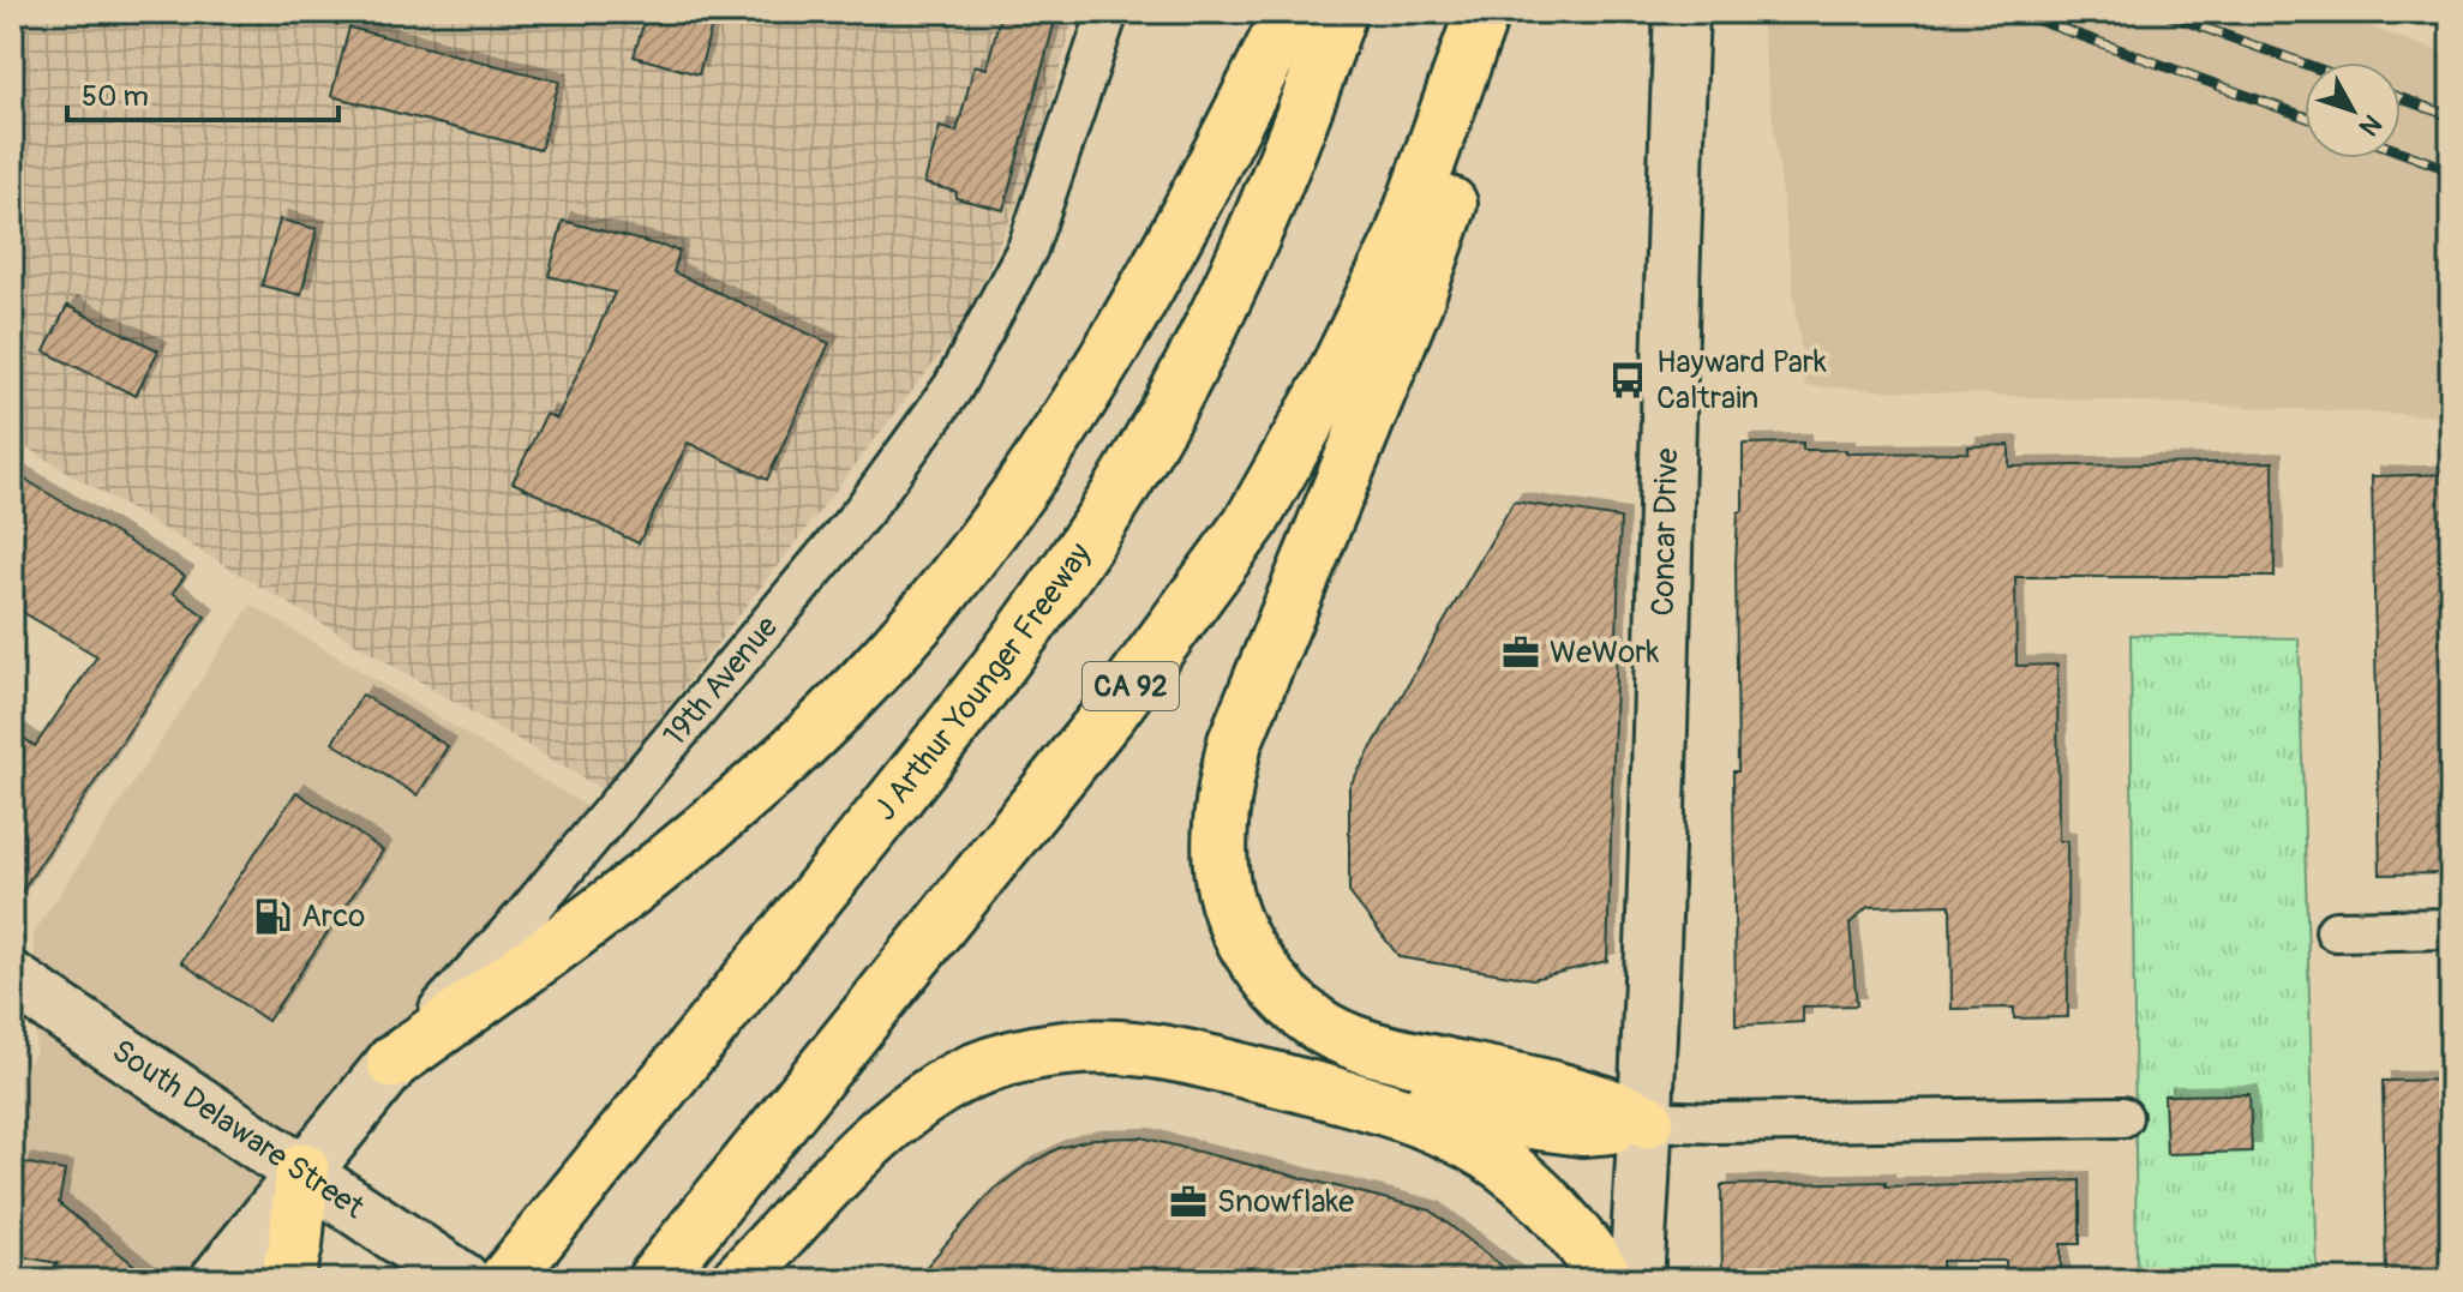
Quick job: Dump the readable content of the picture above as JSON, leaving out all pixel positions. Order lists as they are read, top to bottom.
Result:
{
  "streets": {
    "highway": ["J Arthur Younger Freeway", "CA 92"],
    "street": ["Concar Drive", "19th Avenue", "South Delaware Street"]
  },
  "crossings": [
    ["19th Avenue", "South Delaware Street"]
  ],
  "places": {
    "bus stop": ["Hayward Park Caltrain"],
    "office": ["WeWork", "Snowflake"],
    "fuel station": ["Arco"]
  },
  "scale_bar": "50 m",
  "north": "bottom right"
}
